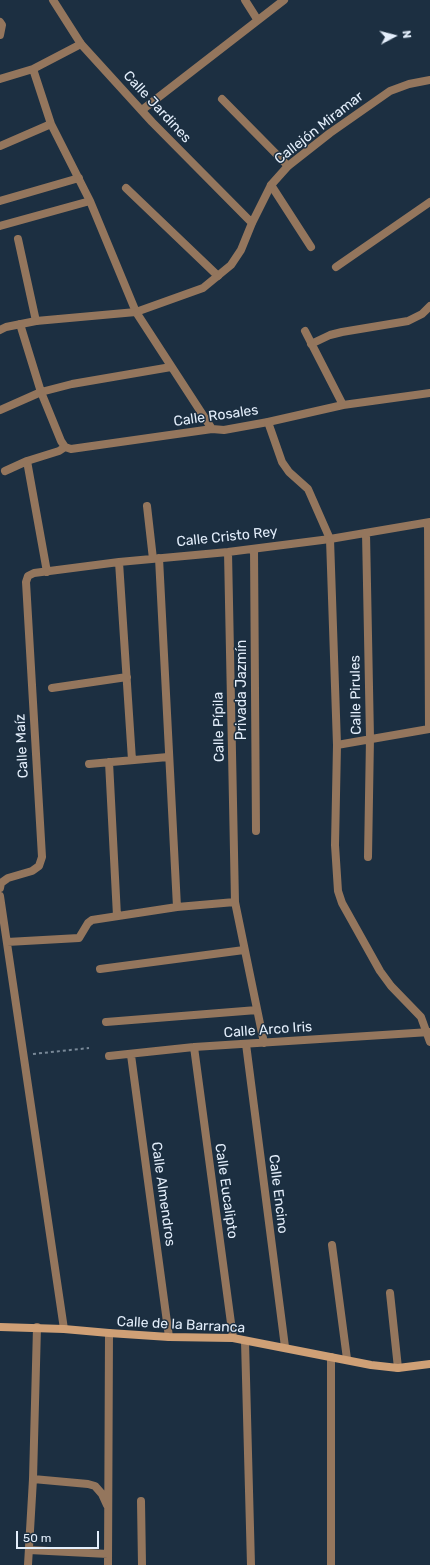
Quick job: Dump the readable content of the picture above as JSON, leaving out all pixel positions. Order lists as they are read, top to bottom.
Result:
{
  "streets": {
    "main road": ["Calle de la Barranca"],
    "street": [
      "Calle Jardines",
      "Callejón Miramar",
      "Calle Rosales",
      "Calle Cristo Rey",
      "Privada Jazmín",
      "Calle Pirules",
      "Calle Pípila",
      "Calle Maíz",
      "Calle Arco Iris",
      "Calle Eucalipto",
      "Calle Almendros",
      "Calle Encino"
    ]
  },
  "crossings": [
    ["Calle Jardines", "Callejón Miramar"],
    ["Calle Cristo Rey", "Privada Jazmín"],
    ["Calle Cristo Rey", "Calle Pirules"],
    ["Calle Cristo Rey", "Calle Pípila"],
    ["Calle Cristo Rey", "Calle Maíz"],
    ["Calle Pirules", "Calle Arco Iris"],
    ["Calle Pípila", "Calle Arco Iris"],
    ["Calle Arco Iris", "Calle Eucalipto"],
    ["Calle Arco Iris", "Calle Almendros"],
    ["Calle Arco Iris", "Calle Encino"],
    ["Calle Eucalipto", "Calle de la Barranca"],
    ["Calle Almendros", "Calle de la Barranca"],
    ["Calle Encino", "Calle de la Barranca"]
  ],
  "scale_bar": "50 m",
  "north": "right"
}
